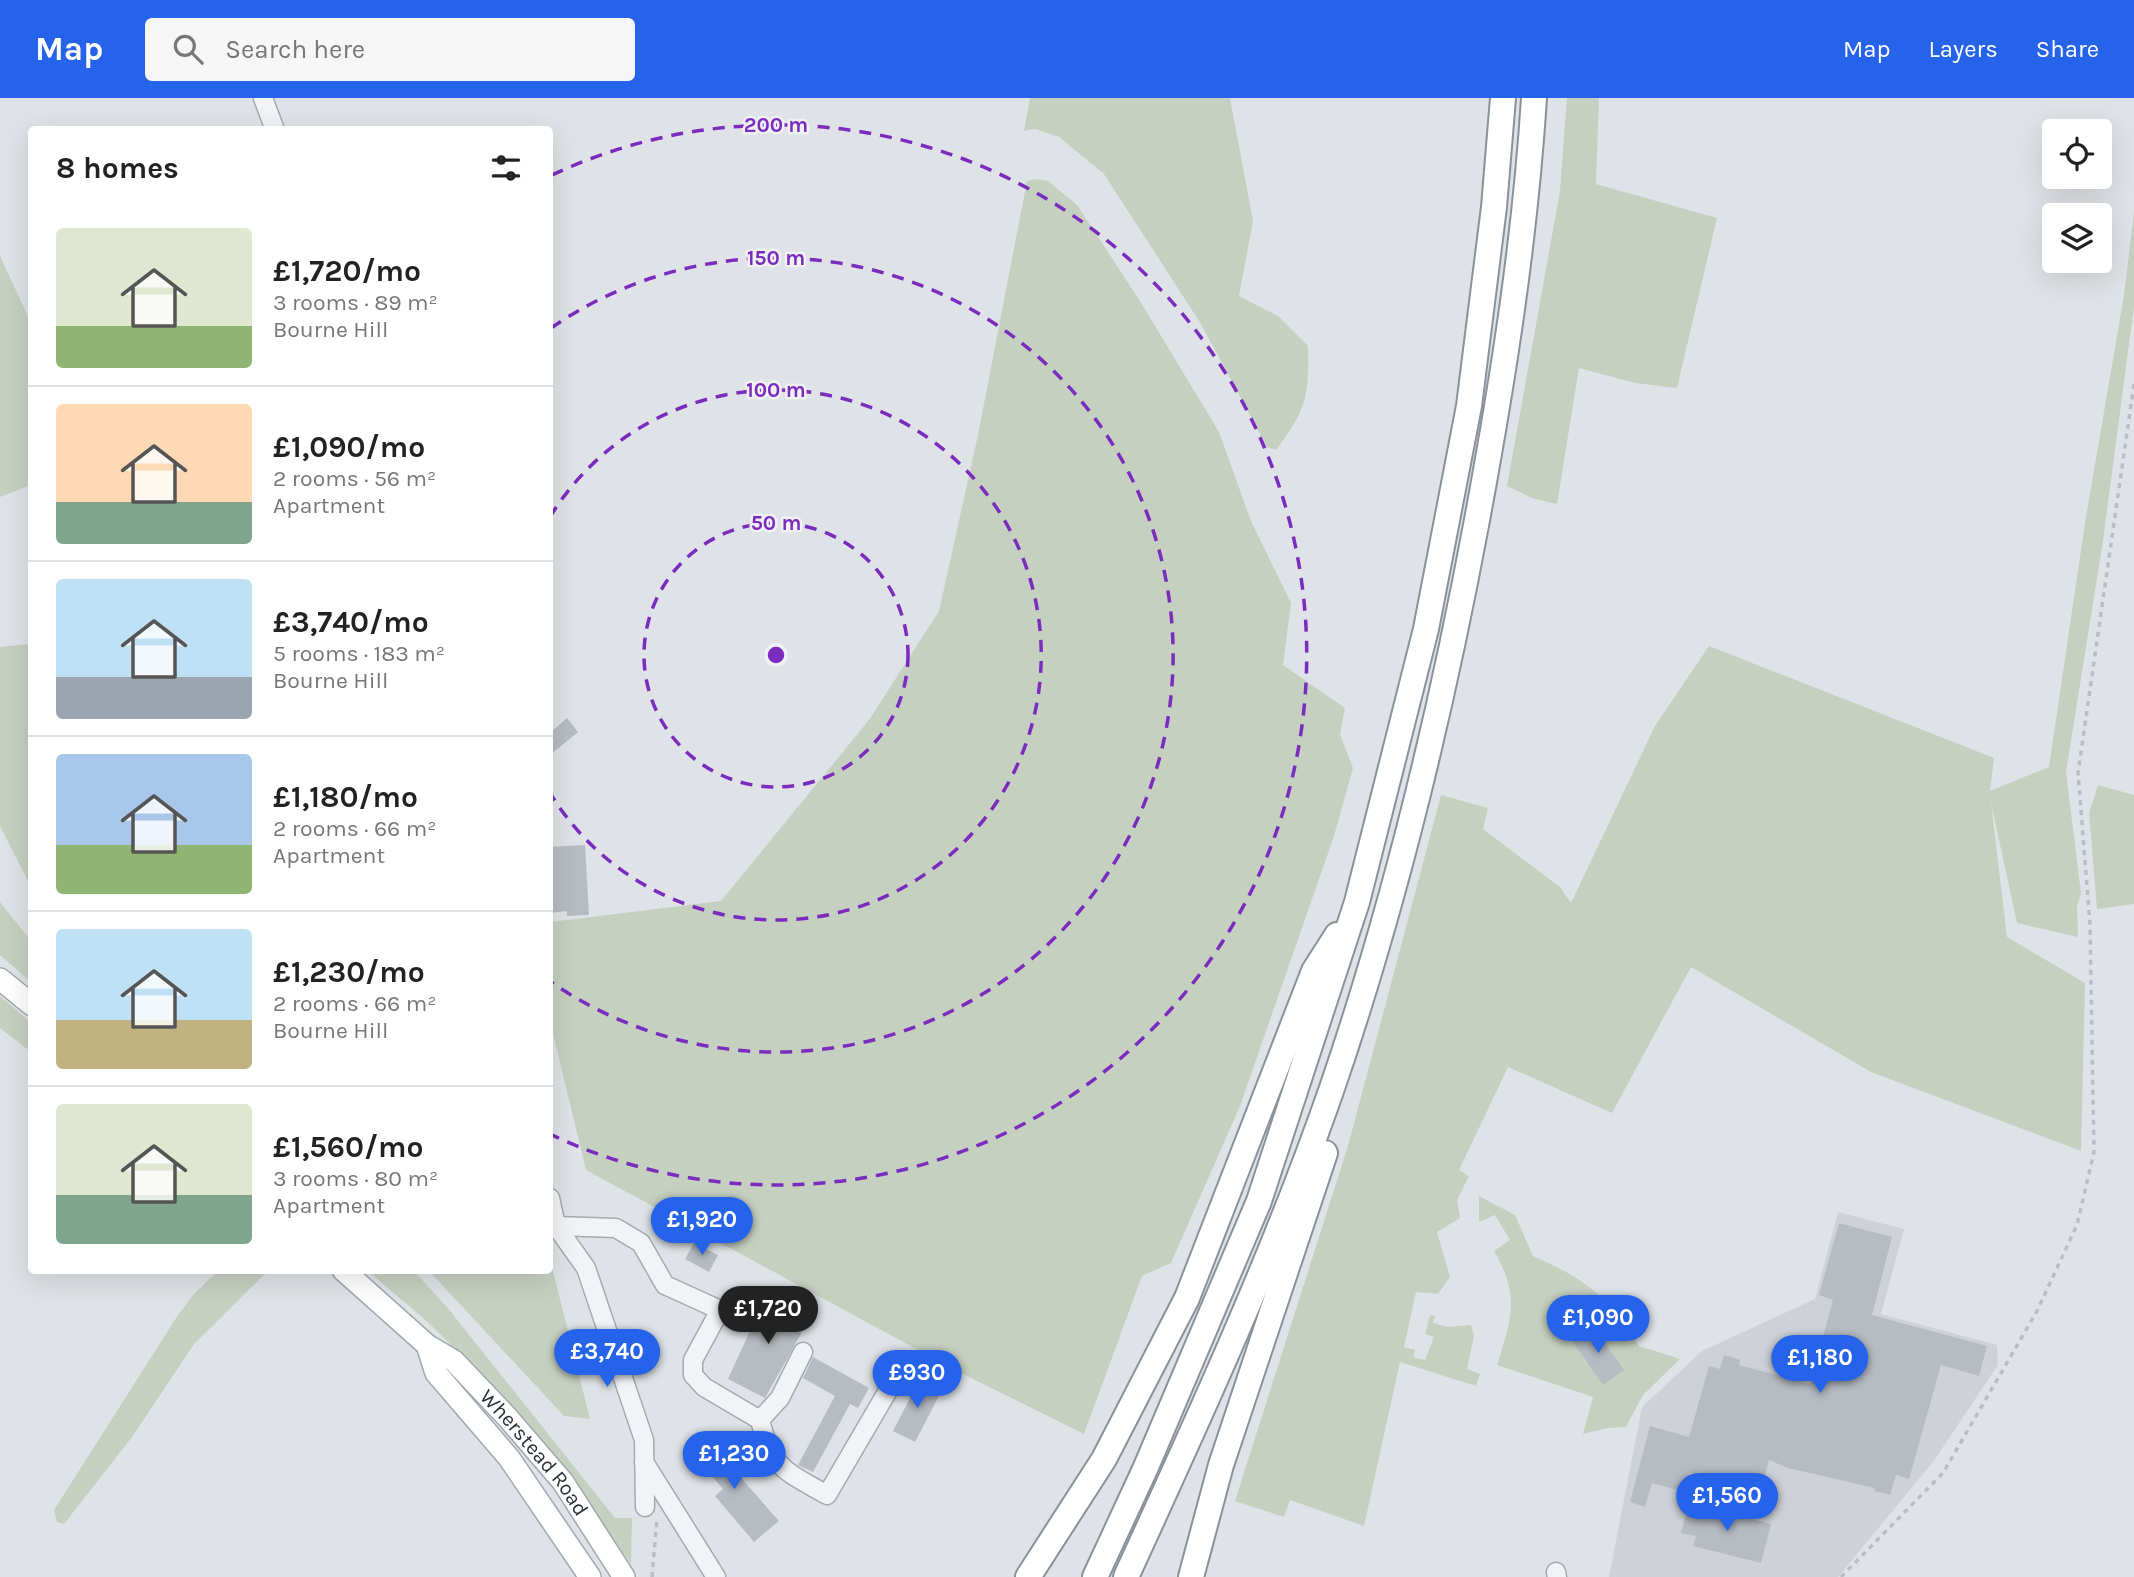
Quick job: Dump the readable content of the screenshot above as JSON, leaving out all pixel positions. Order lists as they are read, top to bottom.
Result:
{
  "streets": {
    "main road": ["Wherstead Road"]
  },
  "page": {
    "header": "Map",
    "search": "Search here",
    "nav": ["Map", "Layers", "Share"],
    "heading": "8 homes",
    "list": [
      {
        "name": "£1,720/mo",
        "note": "3 rooms · 89 m² · Bourne Hill"
      },
      {
        "name": "£1,090/mo",
        "note": "2 rooms · 56 m² · Apartment"
      },
      {
        "name": "£3,740/mo",
        "note": "5 rooms · 183 m² · Bourne Hill"
      },
      {
        "name": "£1,180/mo",
        "note": "2 rooms · 66 m² · Apartment"
      },
      {
        "name": "£1,230/mo",
        "note": "2 rooms · 66 m² · Bourne Hill"
      },
      {
        "name": "£1,560/mo",
        "note": "3 rooms · 80 m² · Apartment"
      }
    ],
    "price": [
      "£1,920",
      "£1,720",
      "£1,090",
      "£3,740",
      "£1,180",
      "£930",
      "£1,230",
      "£1,560"
    ]
  },
  "rings": [
    "200 m",
    "150 m",
    "100 m",
    "50 m"
  ]
}
